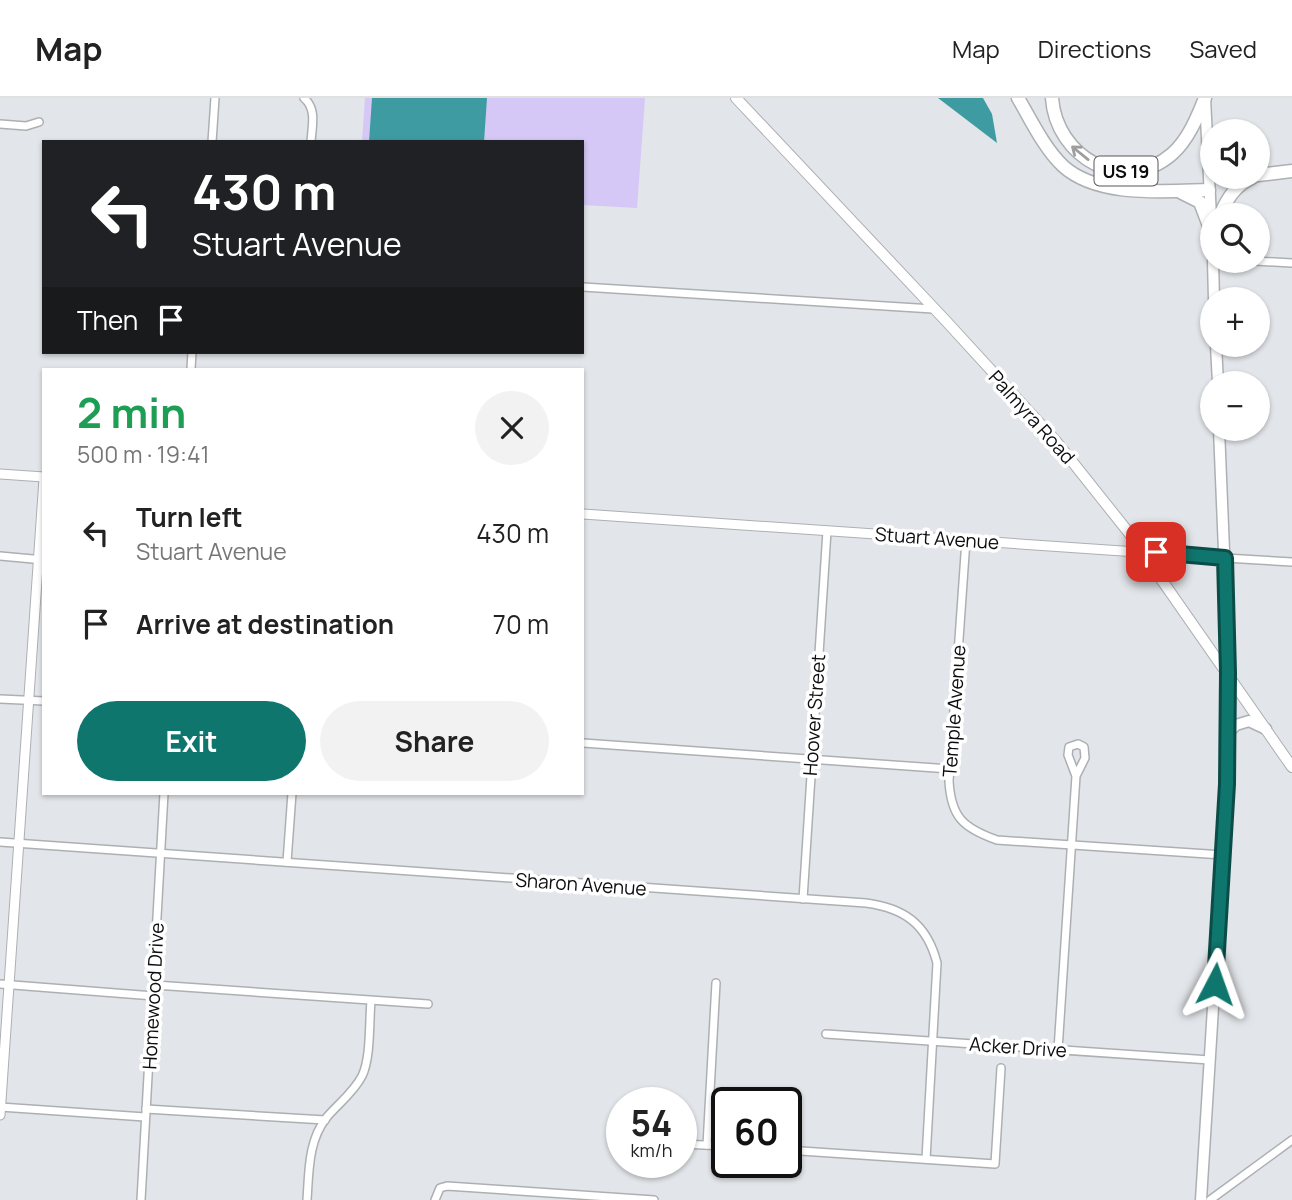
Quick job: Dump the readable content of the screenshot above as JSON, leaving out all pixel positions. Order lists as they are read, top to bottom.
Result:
{
  "streets": {
    "highway": ["US 19"],
    "main road": ["Palmyra Road"],
    "street": [
      "Stuart Avenue",
      "Temple Avenue",
      "Hoover Street",
      "Sharon Avenue",
      "Homewood Drive",
      "Acker Drive"
    ]
  },
  "crossings": [
    ["Palmyra Road", "Stuart Avenue"],
    ["Stuart Avenue", "Temple Avenue"],
    ["Stuart Avenue", "Hoover Street"],
    ["Hoover Street", "Sharon Avenue"],
    ["Sharon Avenue", "Homewood Drive"],
    ["Sharon Avenue", "Acker Drive"]
  ],
  "page": {
    "header": "Map",
    "nav": ["Map", "Directions", "Saved"],
    "map_buttons": ["+", "−"],
    "turn": ["430 m", "Stuart Avenue"],
    "then": "Then",
    "heading": ["2 min", "500 m · 19:41"],
    "list": [
      {
        "name": "Turn left",
        "note": "Stuart Avenue",
        "value": "430 m"
      },
      {
        "name": "Arrive at destination",
        "value": "70 m"
      }
    ],
    "buttons": ["Exit", "Share"],
    "speed": "54 km/h",
    "limit": "60"
  }
}
